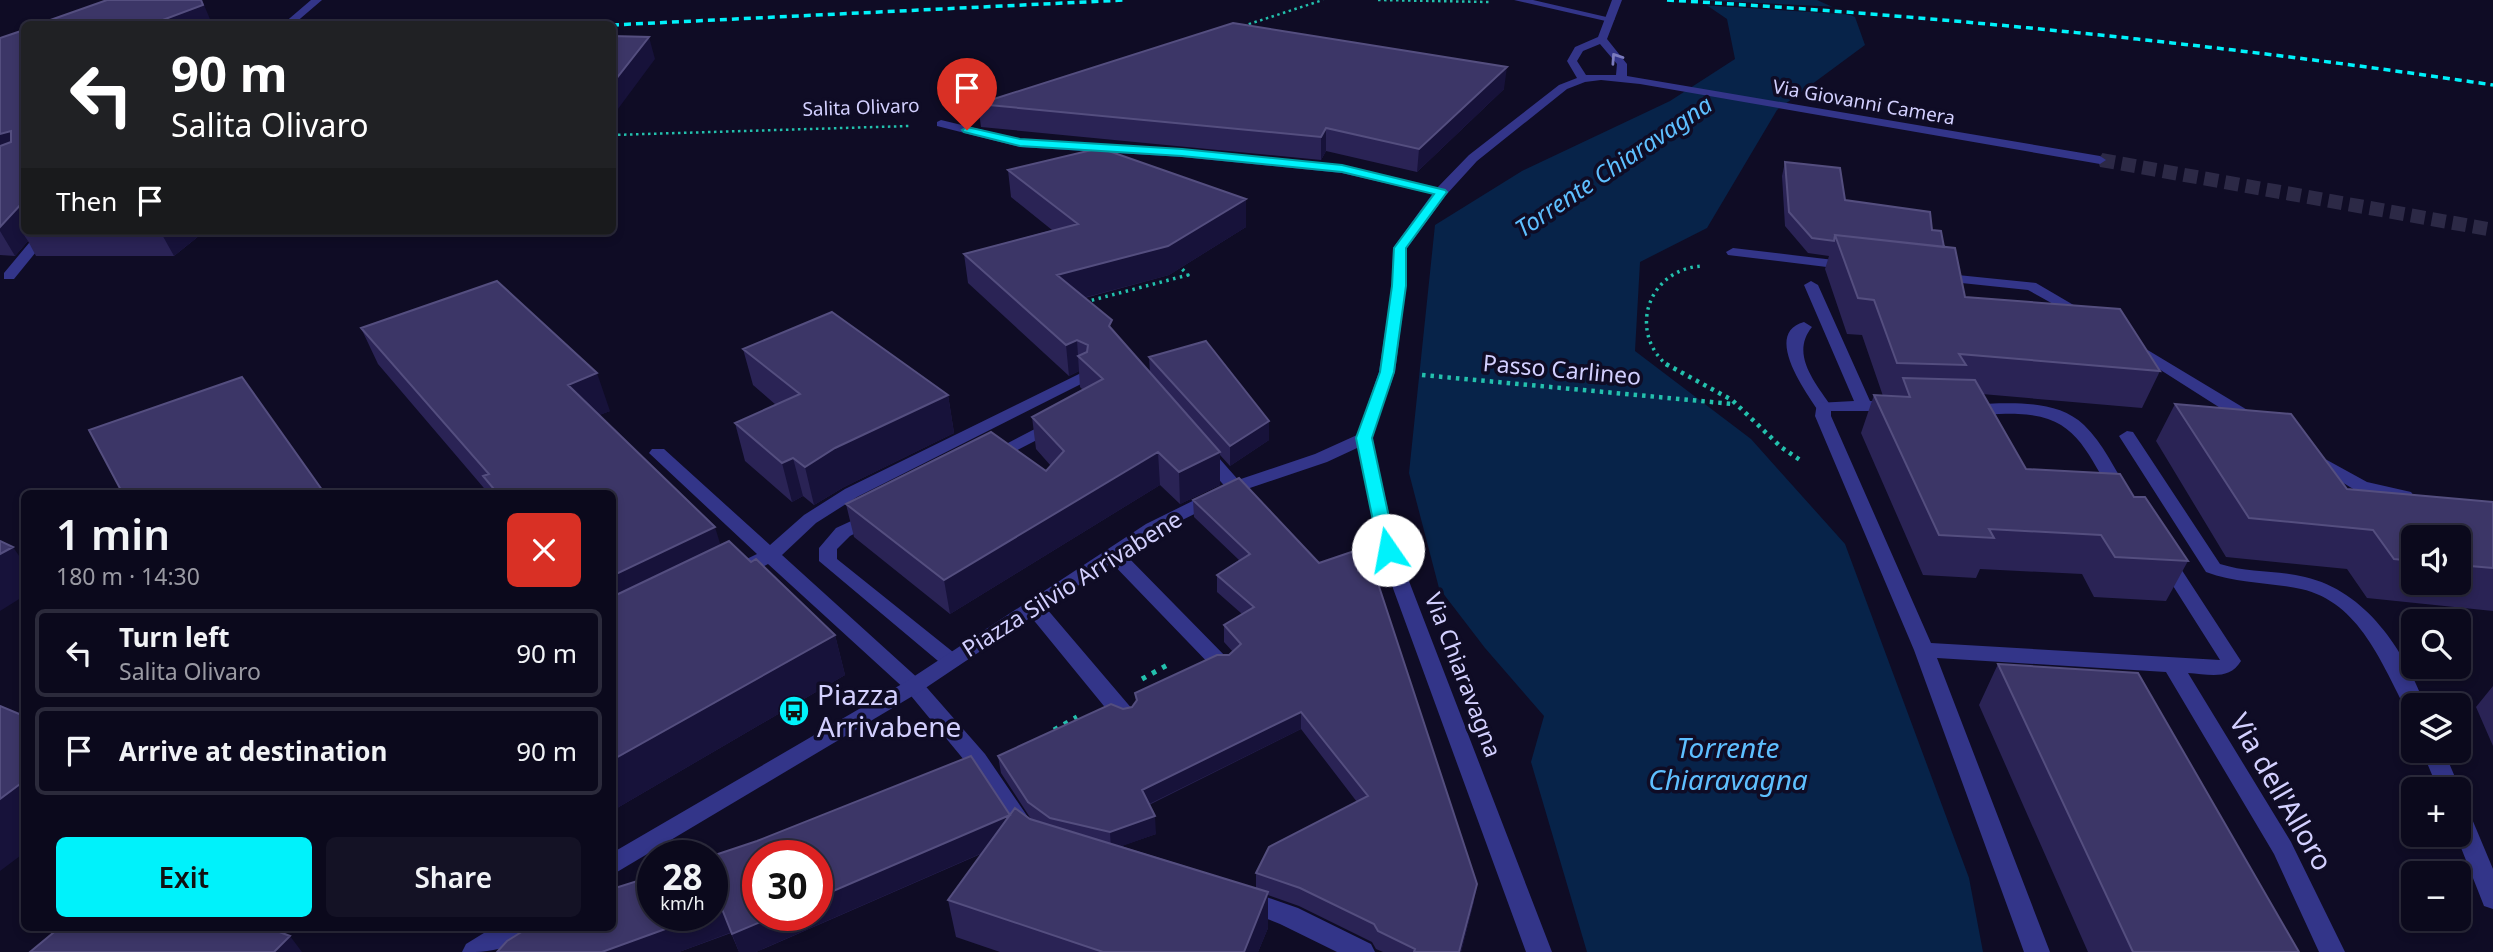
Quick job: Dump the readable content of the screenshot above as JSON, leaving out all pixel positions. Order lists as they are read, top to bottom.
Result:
{
  "streets": {
    "street": [
      "Via Giovanni Camera",
      "Salita Olivaro",
      "Piazza Silvio Arrivabene",
      "Via Chiaravagna",
      "Via dell'Alloro"
    ],
    "path": ["Passo Carlineo"]
  },
  "crossings": [
    ["Piazza Silvio Arrivabene", "Via Chiaravagna"]
  ],
  "water": ["Torrente Chiaravagna"],
  "places": {
    "bus stop": ["Piazza Arrivabene"]
  },
  "page": {
    "turn": ["90 m", "Salita Olivaro"],
    "then": "Then",
    "heading": ["1 min", "180 m · 14:30"],
    "map_buttons": ["+", "−"],
    "list": [
      {
        "name": "Turn left",
        "note": "Salita Olivaro",
        "value": "90 m"
      },
      {
        "name": "Arrive at destination",
        "value": "90 m"
      }
    ],
    "buttons": ["Exit", "Share"],
    "speed": "28 km/h",
    "limit": "30"
  }
}
